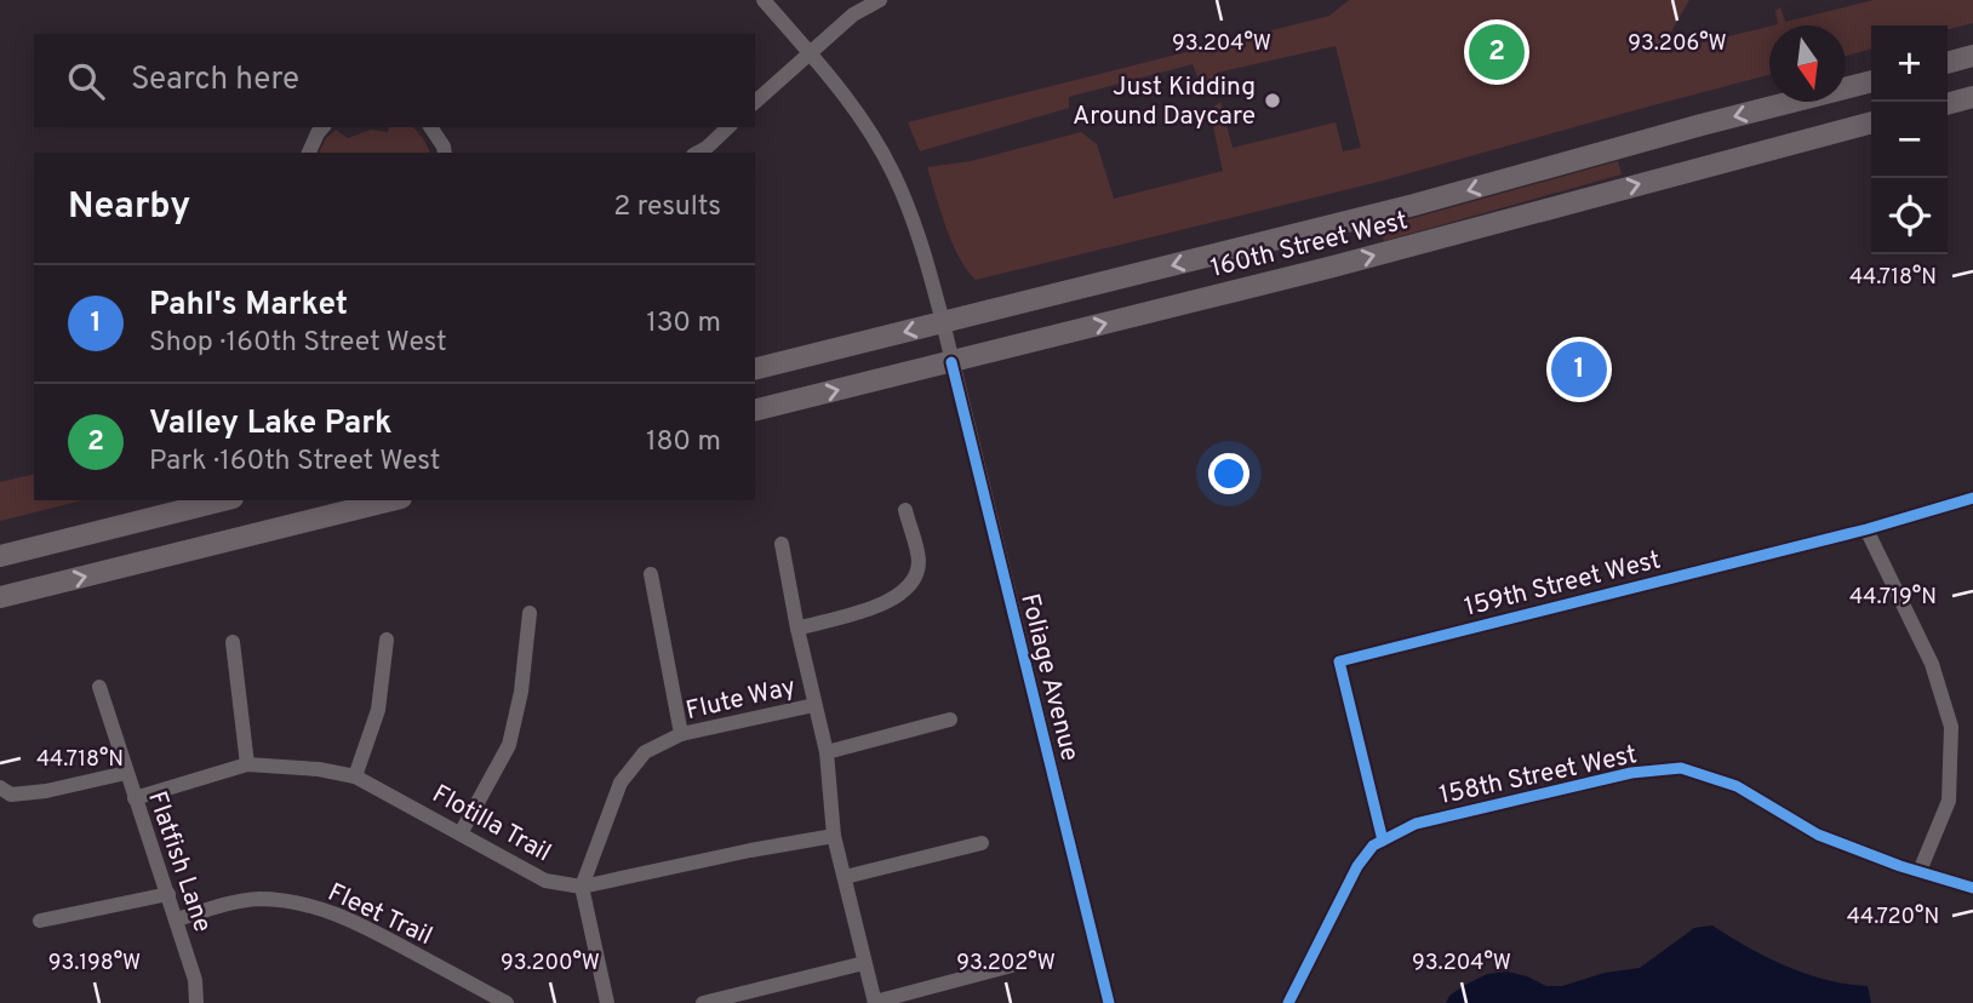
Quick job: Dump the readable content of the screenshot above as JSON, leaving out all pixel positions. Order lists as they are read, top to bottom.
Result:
{
  "streets": {
    "main road": ["160th Street West"],
    "street": [
      "159th Street West",
      "Foliage Avenue",
      "Flute Way",
      "158th Street West",
      "Flotilla Trail",
      "Flatfish Lane",
      "Fleet Trail"
    ]
  },
  "crossings": [
    ["160th Street West", "Foliage Avenue"],
    ["159th Street West", "158th Street West"],
    ["Flute Way", "Flotilla Trail"],
    ["Flotilla Trail", "Flatfish Lane"],
    ["Flatfish Lane", "Fleet Trail"]
  ],
  "places": ["Just Kidding Around Daycare"],
  "north": "bottom",
  "page": {
    "pins": ["2", "1"],
    "map_buttons": ["+", "−"],
    "search": "Search here",
    "heading": ["Nearby", "2 results"],
    "list": [
      {
        "mark": "1",
        "name": "Pahl's Market",
        "note": "Shop · 160th Street West",
        "value": "130 m"
      },
      {
        "mark": "2",
        "name": "Valley Lake Park",
        "note": "Park · 160th Street West",
        "value": "180 m"
      }
    ]
  },
  "coordinates": [
    "93.204°W",
    "93.206°W",
    "44.718°N",
    "44.719°N",
    "44.720°N",
    "93.198°W",
    "93.200°W",
    "93.202°W"
  ]
}
